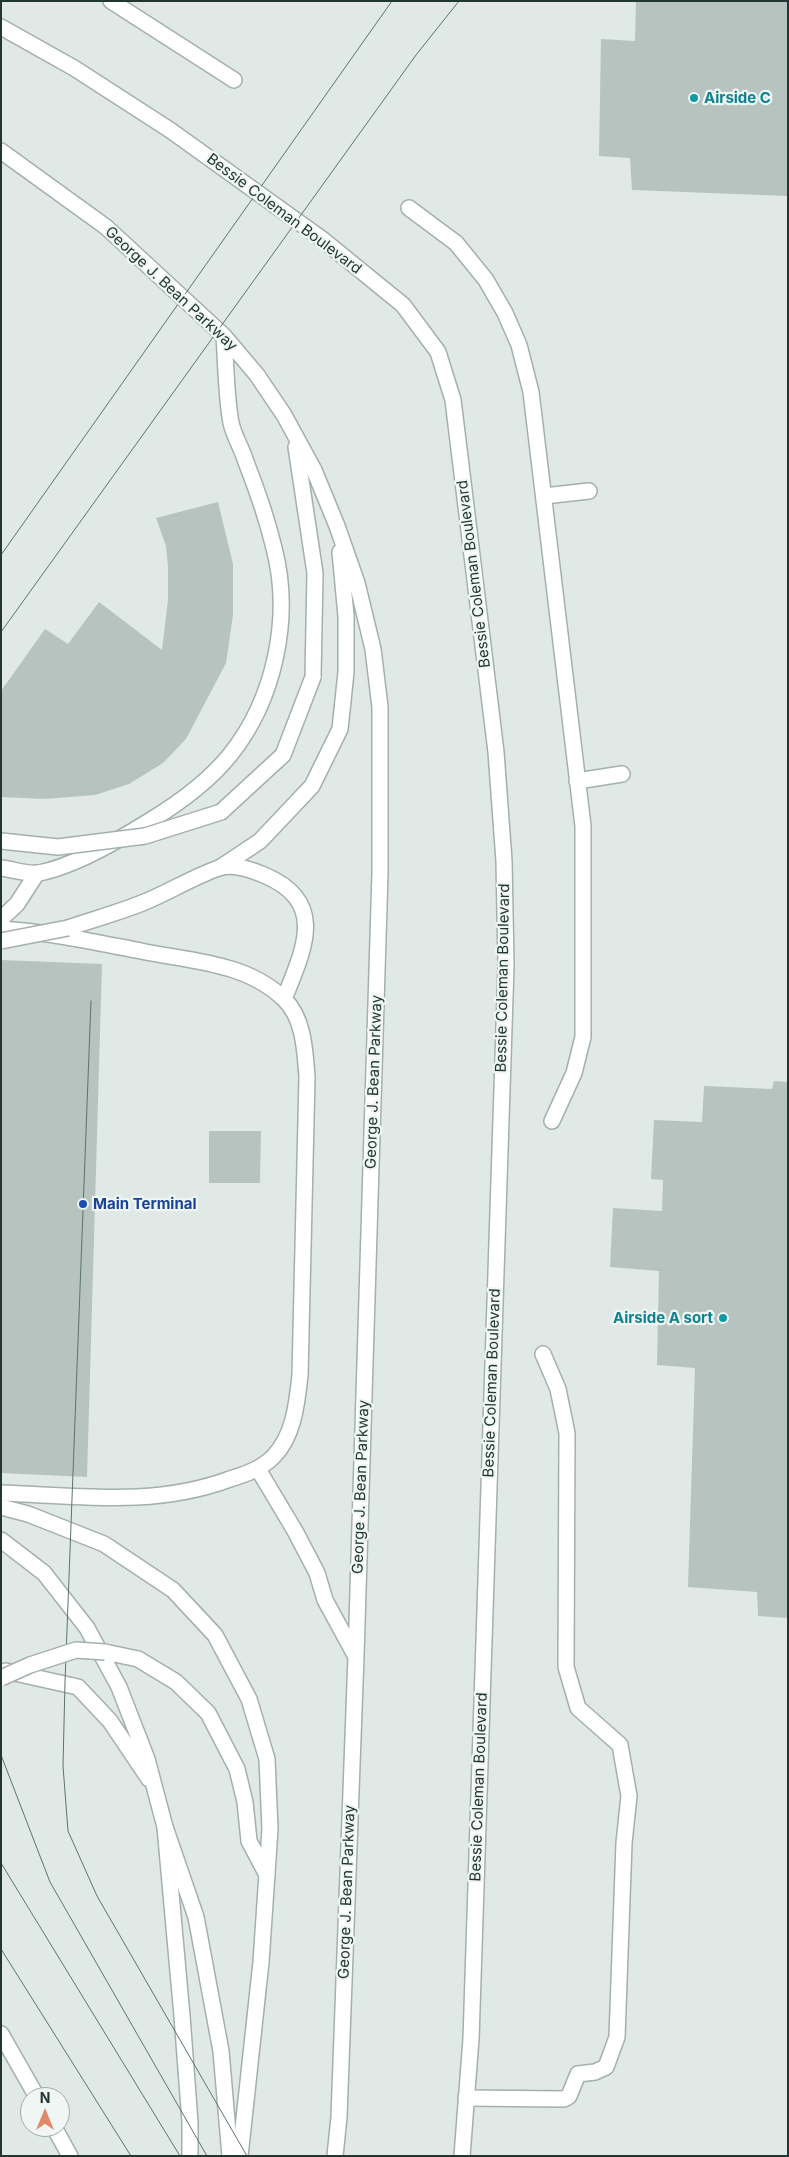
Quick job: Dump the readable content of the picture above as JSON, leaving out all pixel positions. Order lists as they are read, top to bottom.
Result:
{
  "streets": {
    "street": ["Bessie Coleman Boulevard", "George J. Bean Parkway"]
  },
  "places": ["Airside C", "Main Terminal", "Airside A sort"],
  "north": "top"
}
